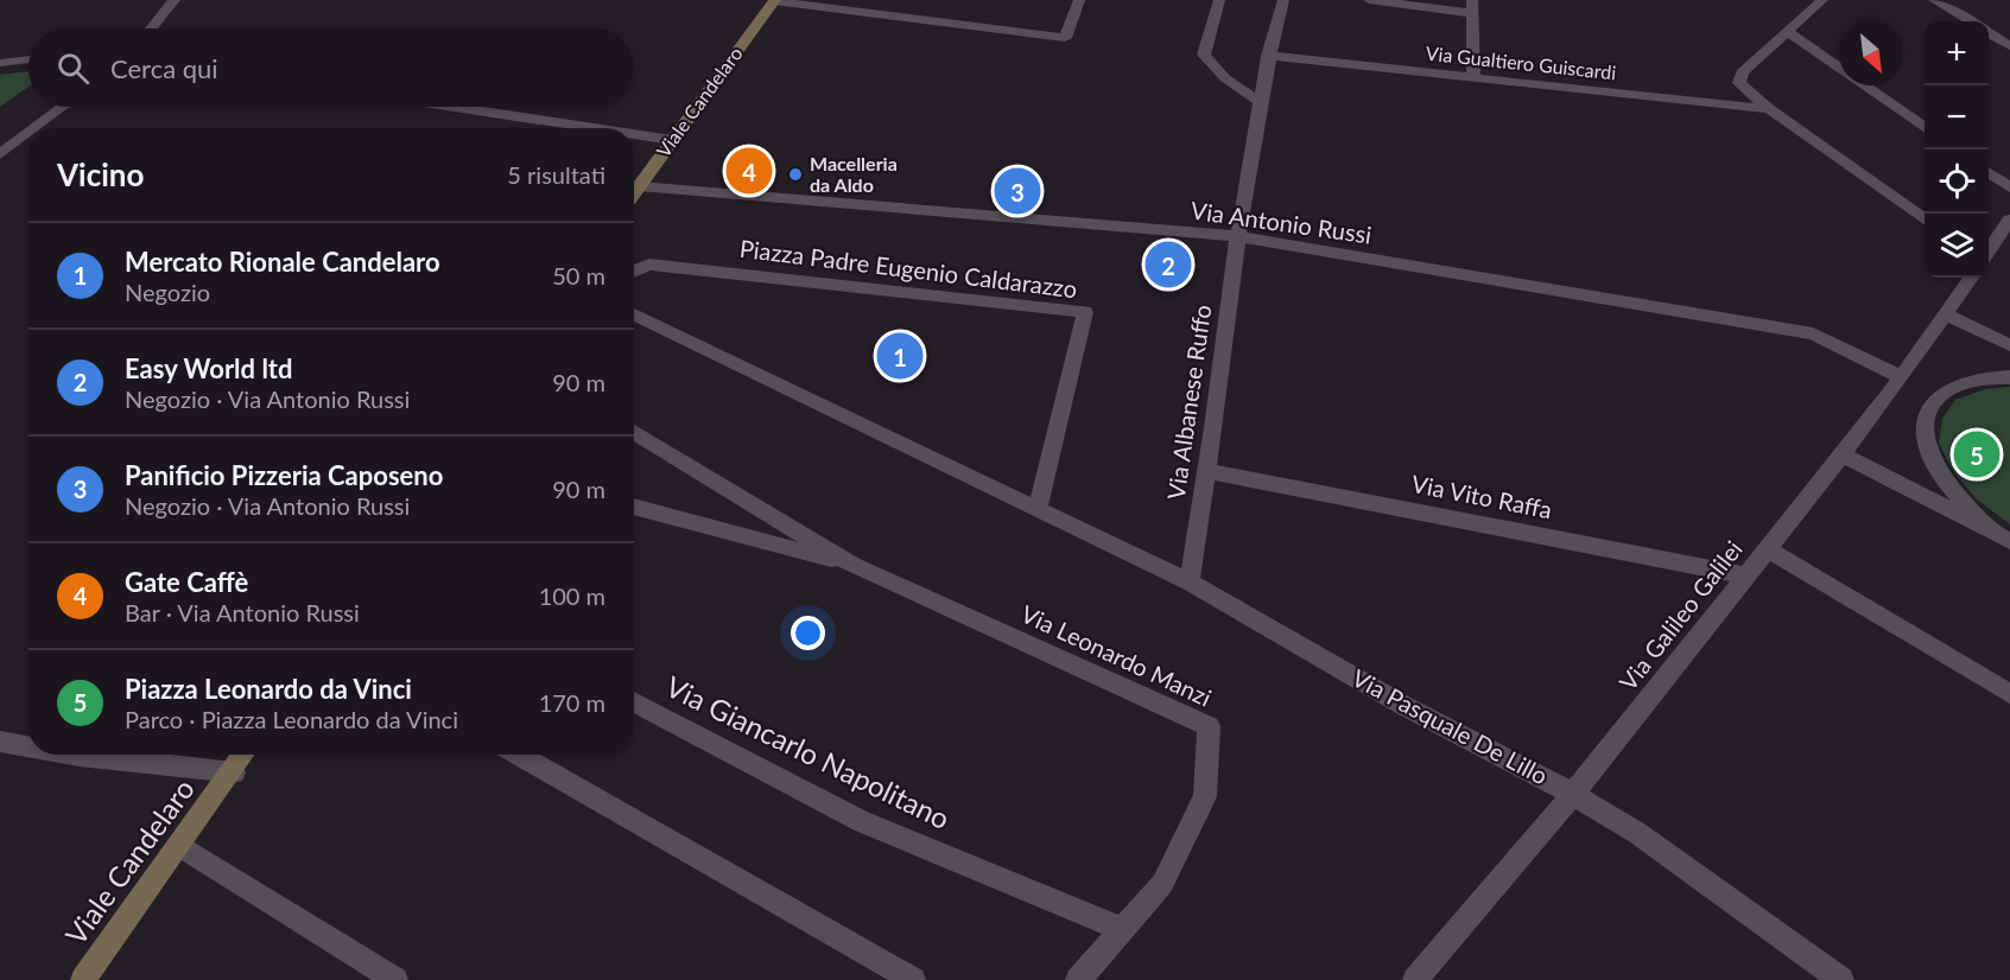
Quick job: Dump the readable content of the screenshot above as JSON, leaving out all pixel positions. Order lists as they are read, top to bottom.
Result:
{
  "streets": {
    "main road": ["Viale Candelaro"],
    "street": [
      "Via Gualtiero Guiscardi",
      "Via Antonio Russi",
      "Piazza Padre Eugenio Caldarazzo",
      "Via Albanese Ruffo",
      "Via Vito Raffa",
      "Via Galileo Galilei",
      "Via Leonardo Manzi",
      "Via Pasquale De Lillo",
      "Via Giancarlo Napolitano"
    ]
  },
  "crossings": [
    ["Via Gualtiero Guiscardi", "Via Albanese Ruffo"],
    ["Viale Candelaro", "Via Antonio Russi"],
    ["Via Antonio Russi", "Via Albanese Ruffo"],
    ["Via Antonio Russi", "Via Galileo Galilei"],
    ["Piazza Padre Eugenio Caldarazzo", "Via Pasquale De Lillo"],
    ["Via Albanese Ruffo", "Via Vito Raffa"],
    ["Via Albanese Ruffo", "Via Pasquale De Lillo"],
    ["Via Vito Raffa", "Via Galileo Galilei"],
    ["Via Galileo Galilei", "Via Pasquale De Lillo"],
    ["Via Leonardo Manzi", "Via Giancarlo Napolitano"]
  ],
  "places": ["Macelleria da Aldo"],
  "north": "bottom right",
  "page": {
    "map_buttons": ["+", "−"],
    "search": "Cerca qui",
    "heading": ["Vicino", "5 risultati"],
    "pins": [
      "4",
      "3",
      "2",
      "1",
      "5"
    ],
    "list": [
      {
        "mark": "1",
        "name": "Mercato Rionale Candelaro",
        "note": "Negozio",
        "value": "50 m"
      },
      {
        "mark": "2",
        "name": "Easy World ltd",
        "note": "Negozio · Via Antonio Russi",
        "value": "90 m"
      },
      {
        "mark": "3",
        "name": "Panificio Pizzeria Caposeno",
        "note": "Negozio · Via Antonio Russi",
        "value": "90 m"
      },
      {
        "mark": "4",
        "name": "Gate Caffè",
        "note": "Bar · Via Antonio Russi",
        "value": "100 m"
      },
      {
        "mark": "5",
        "name": "Piazza Leonardo da Vinci",
        "note": "Parco · Piazza Leonardo da Vinci",
        "value": "170 m"
      }
    ]
  }
}
